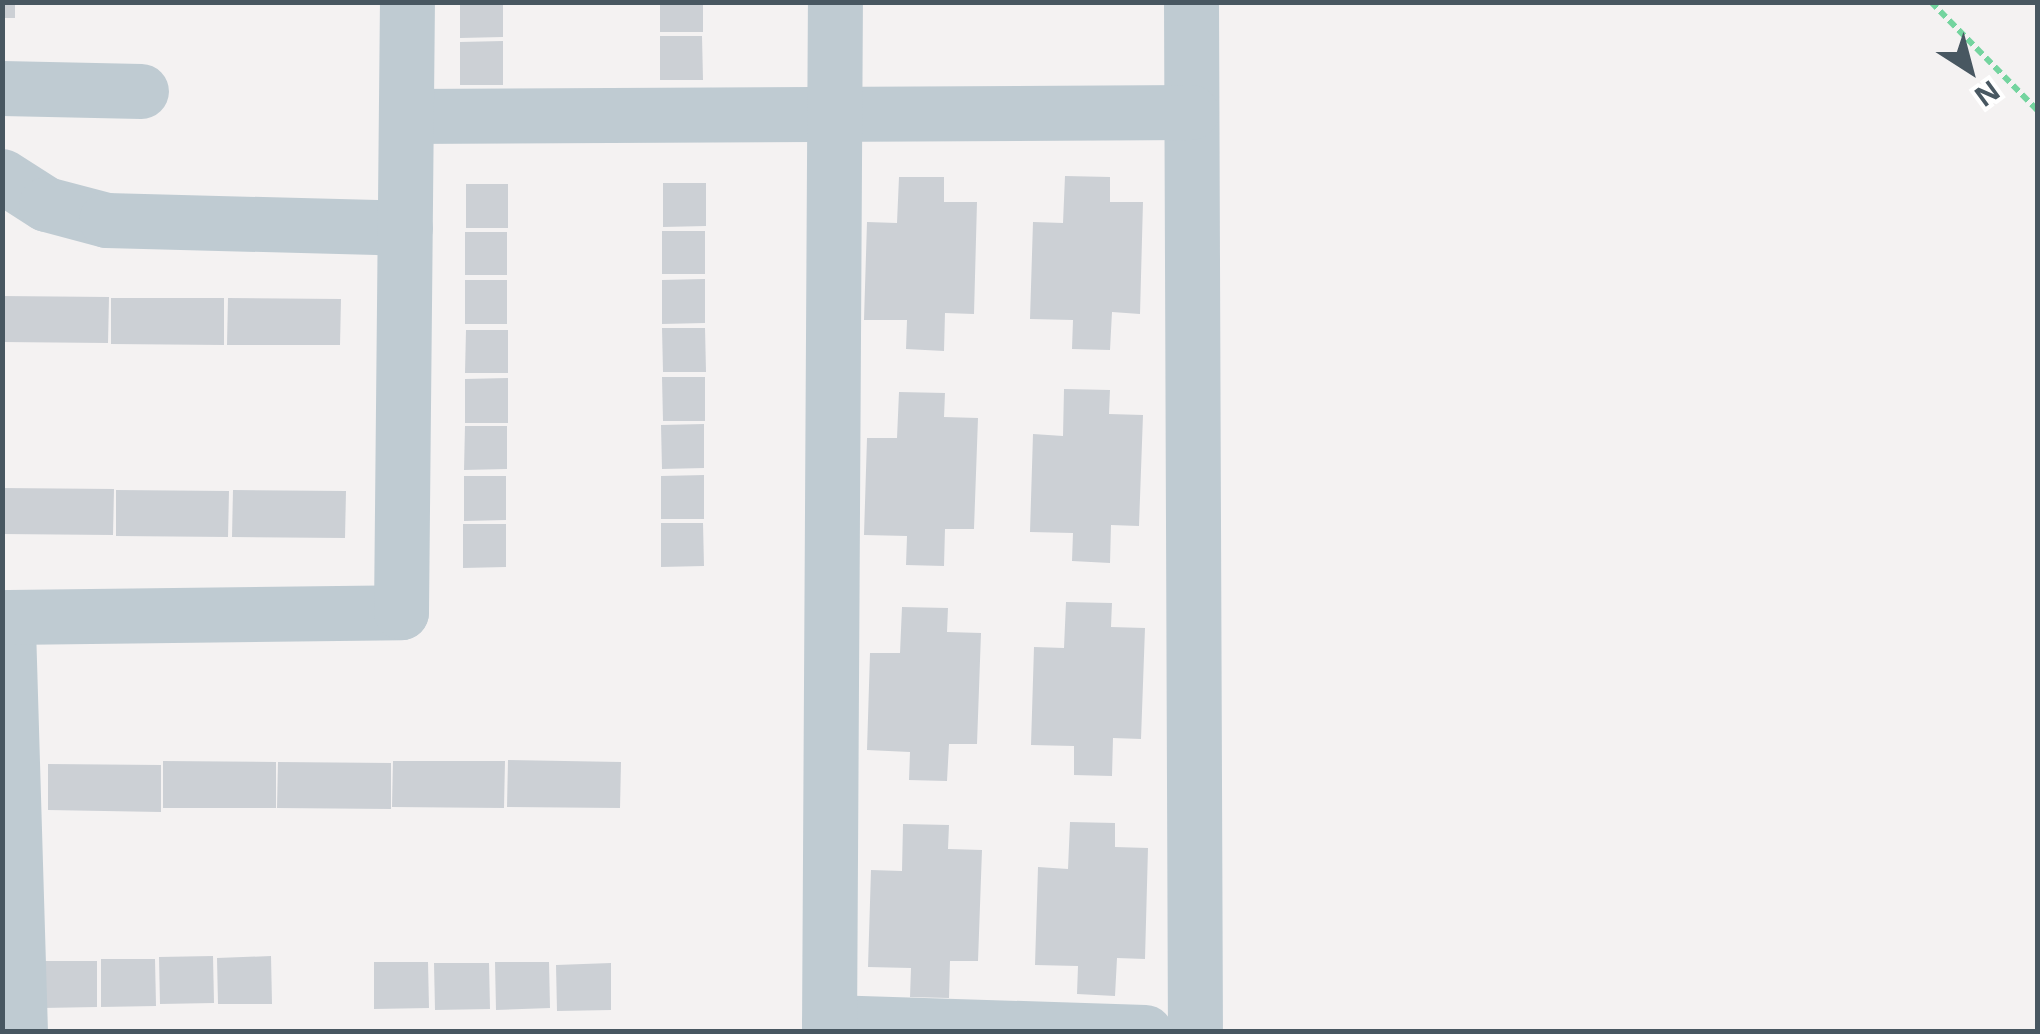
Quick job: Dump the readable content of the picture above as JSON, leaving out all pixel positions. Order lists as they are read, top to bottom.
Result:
{
  "north": "bottom right"
}
